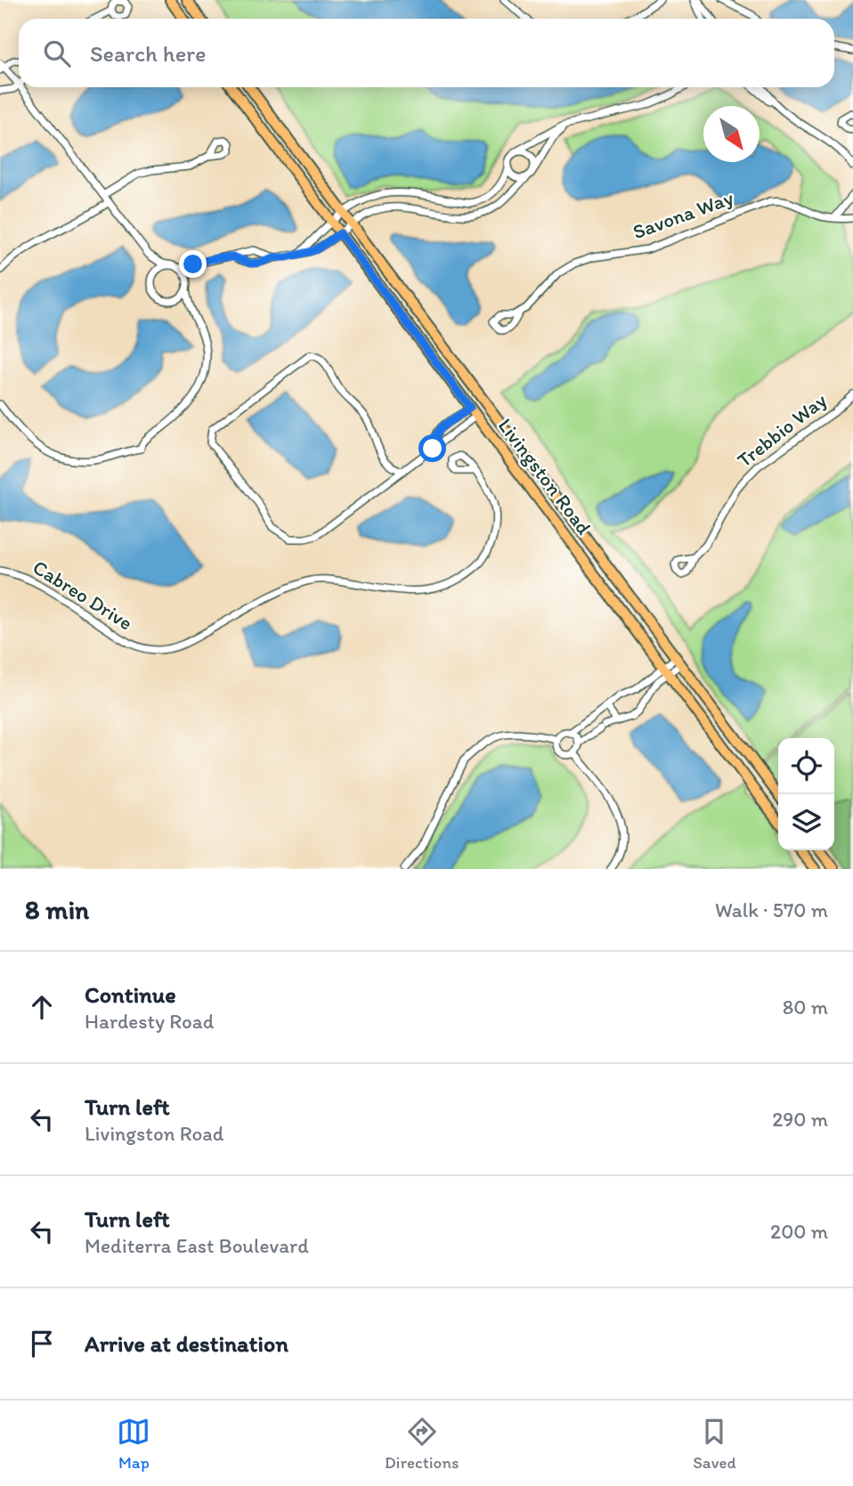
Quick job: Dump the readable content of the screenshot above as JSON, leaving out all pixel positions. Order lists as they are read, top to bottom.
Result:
{
  "streets": {
    "main road": ["Livingston Road"],
    "street": ["Savona Way", "Trebbio Way", "Cabreo Drive"]
  },
  "north": "bottom right",
  "page": {
    "search": "Search here",
    "heading": ["8 min", "Walk · 570 m"],
    "list": [
      ["Continue", "Hardesty Road", "80 m"],
      ["Turn left", "Livingston Road", "290 m"],
      ["Turn left", "Mediterra East Boulevard", "200 m"],
      "Arrive at destination"
    ],
    "nav": ["Map", "Directions", "Saved"]
  }
}
